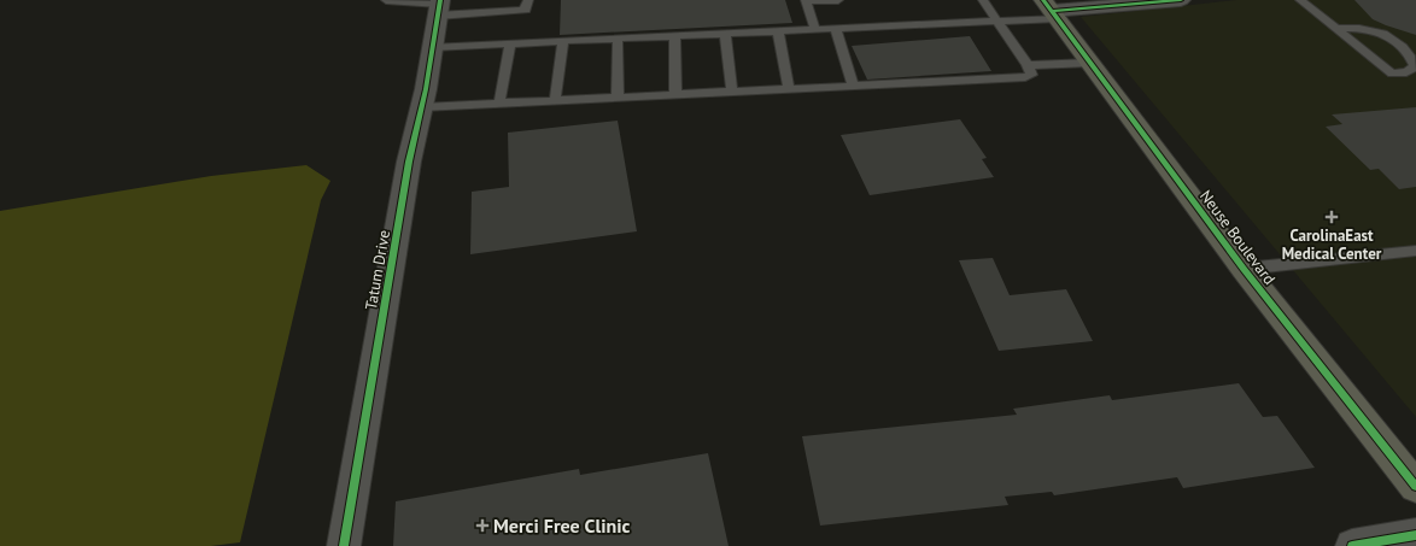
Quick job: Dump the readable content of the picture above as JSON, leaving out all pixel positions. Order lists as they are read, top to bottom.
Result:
{
  "streets": {
    "main road": ["Neuse Boulevard"],
    "street": ["Tatum Drive"]
  },
  "places": {
    "health": ["CarolinaEast Medical Center", "Merci Free Clinic"]
  }
}
